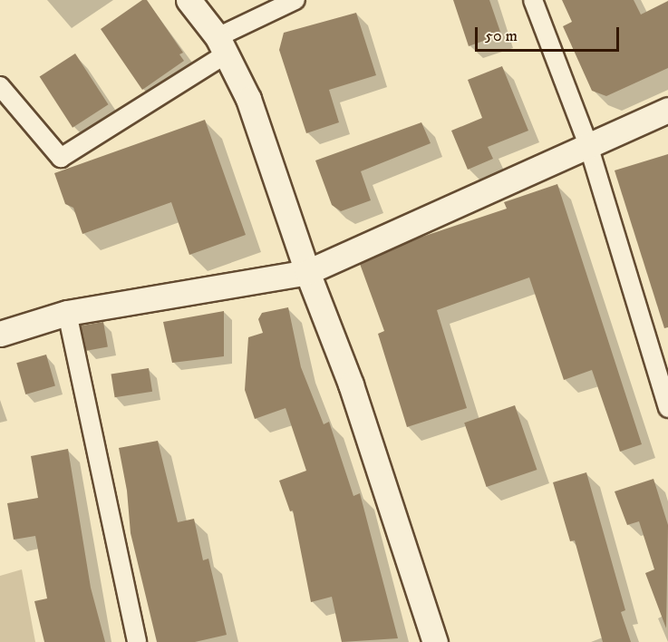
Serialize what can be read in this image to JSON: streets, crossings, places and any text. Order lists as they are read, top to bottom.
{
  "scale_bar": "50 m"
}
